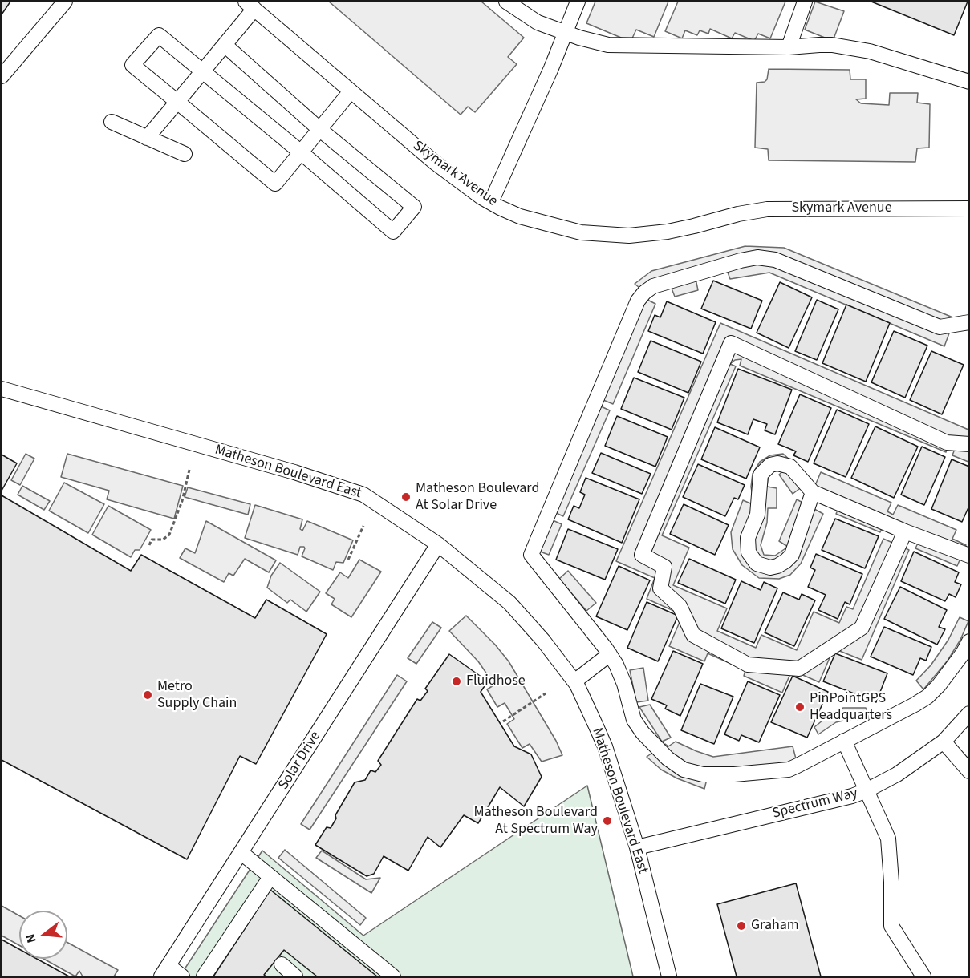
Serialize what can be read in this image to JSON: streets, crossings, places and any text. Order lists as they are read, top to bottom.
{
  "streets": {
    "street": [
      "Skymark Avenue",
      "Matheson Boulevard East",
      "Solar Drive",
      "Spectrum Way"
    ]
  },
  "crossings": [
    ["Matheson Boulevard East", "Solar Drive"],
    ["Matheson Boulevard East", "Spectrum Way"]
  ],
  "places": [
    "Matheson Boulevard At Solar Drive",
    "Fluidhose",
    "Metro Supply Chain",
    "PinPointGPS Headquarters",
    "Matheson Boulevard At Spectrum Way",
    "Graham"
  ],
  "north": "left"
}
